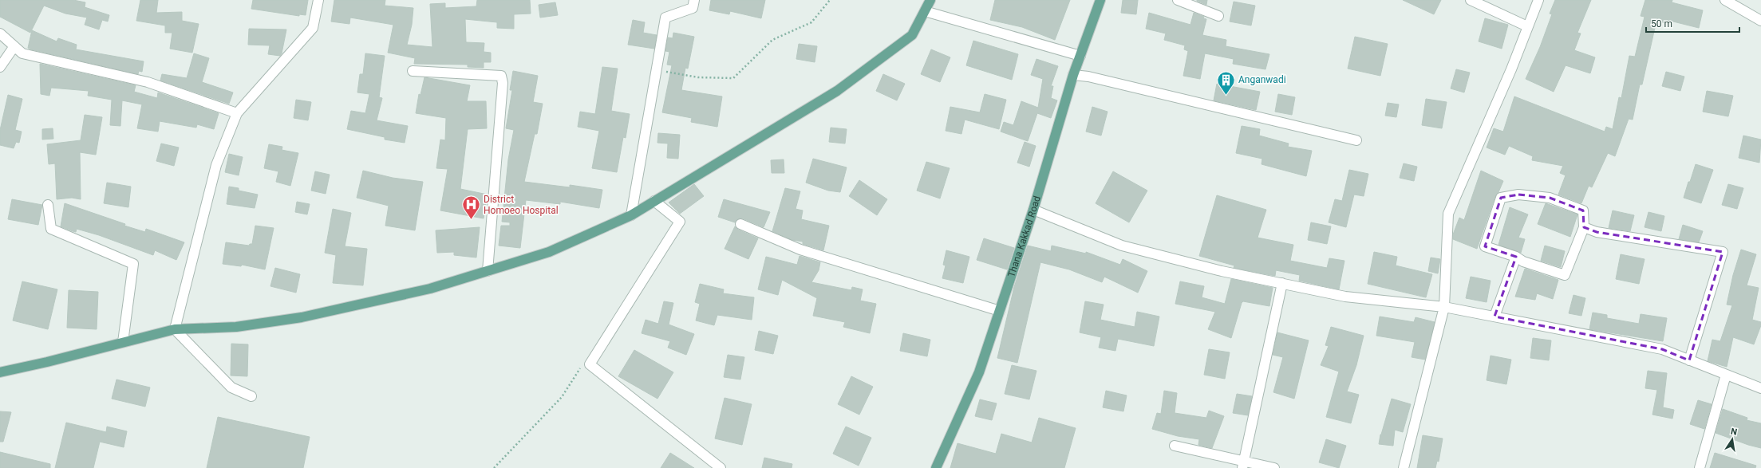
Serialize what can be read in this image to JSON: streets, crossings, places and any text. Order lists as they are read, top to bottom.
{
  "streets": {
    "main road": ["Thana Kakkad Road"]
  },
  "places": {
    "building": ["Anganwadi"],
    "hospital": ["District Homoeo Hospital"]
  },
  "scale_bar": "50 m",
  "north": "top"
}
